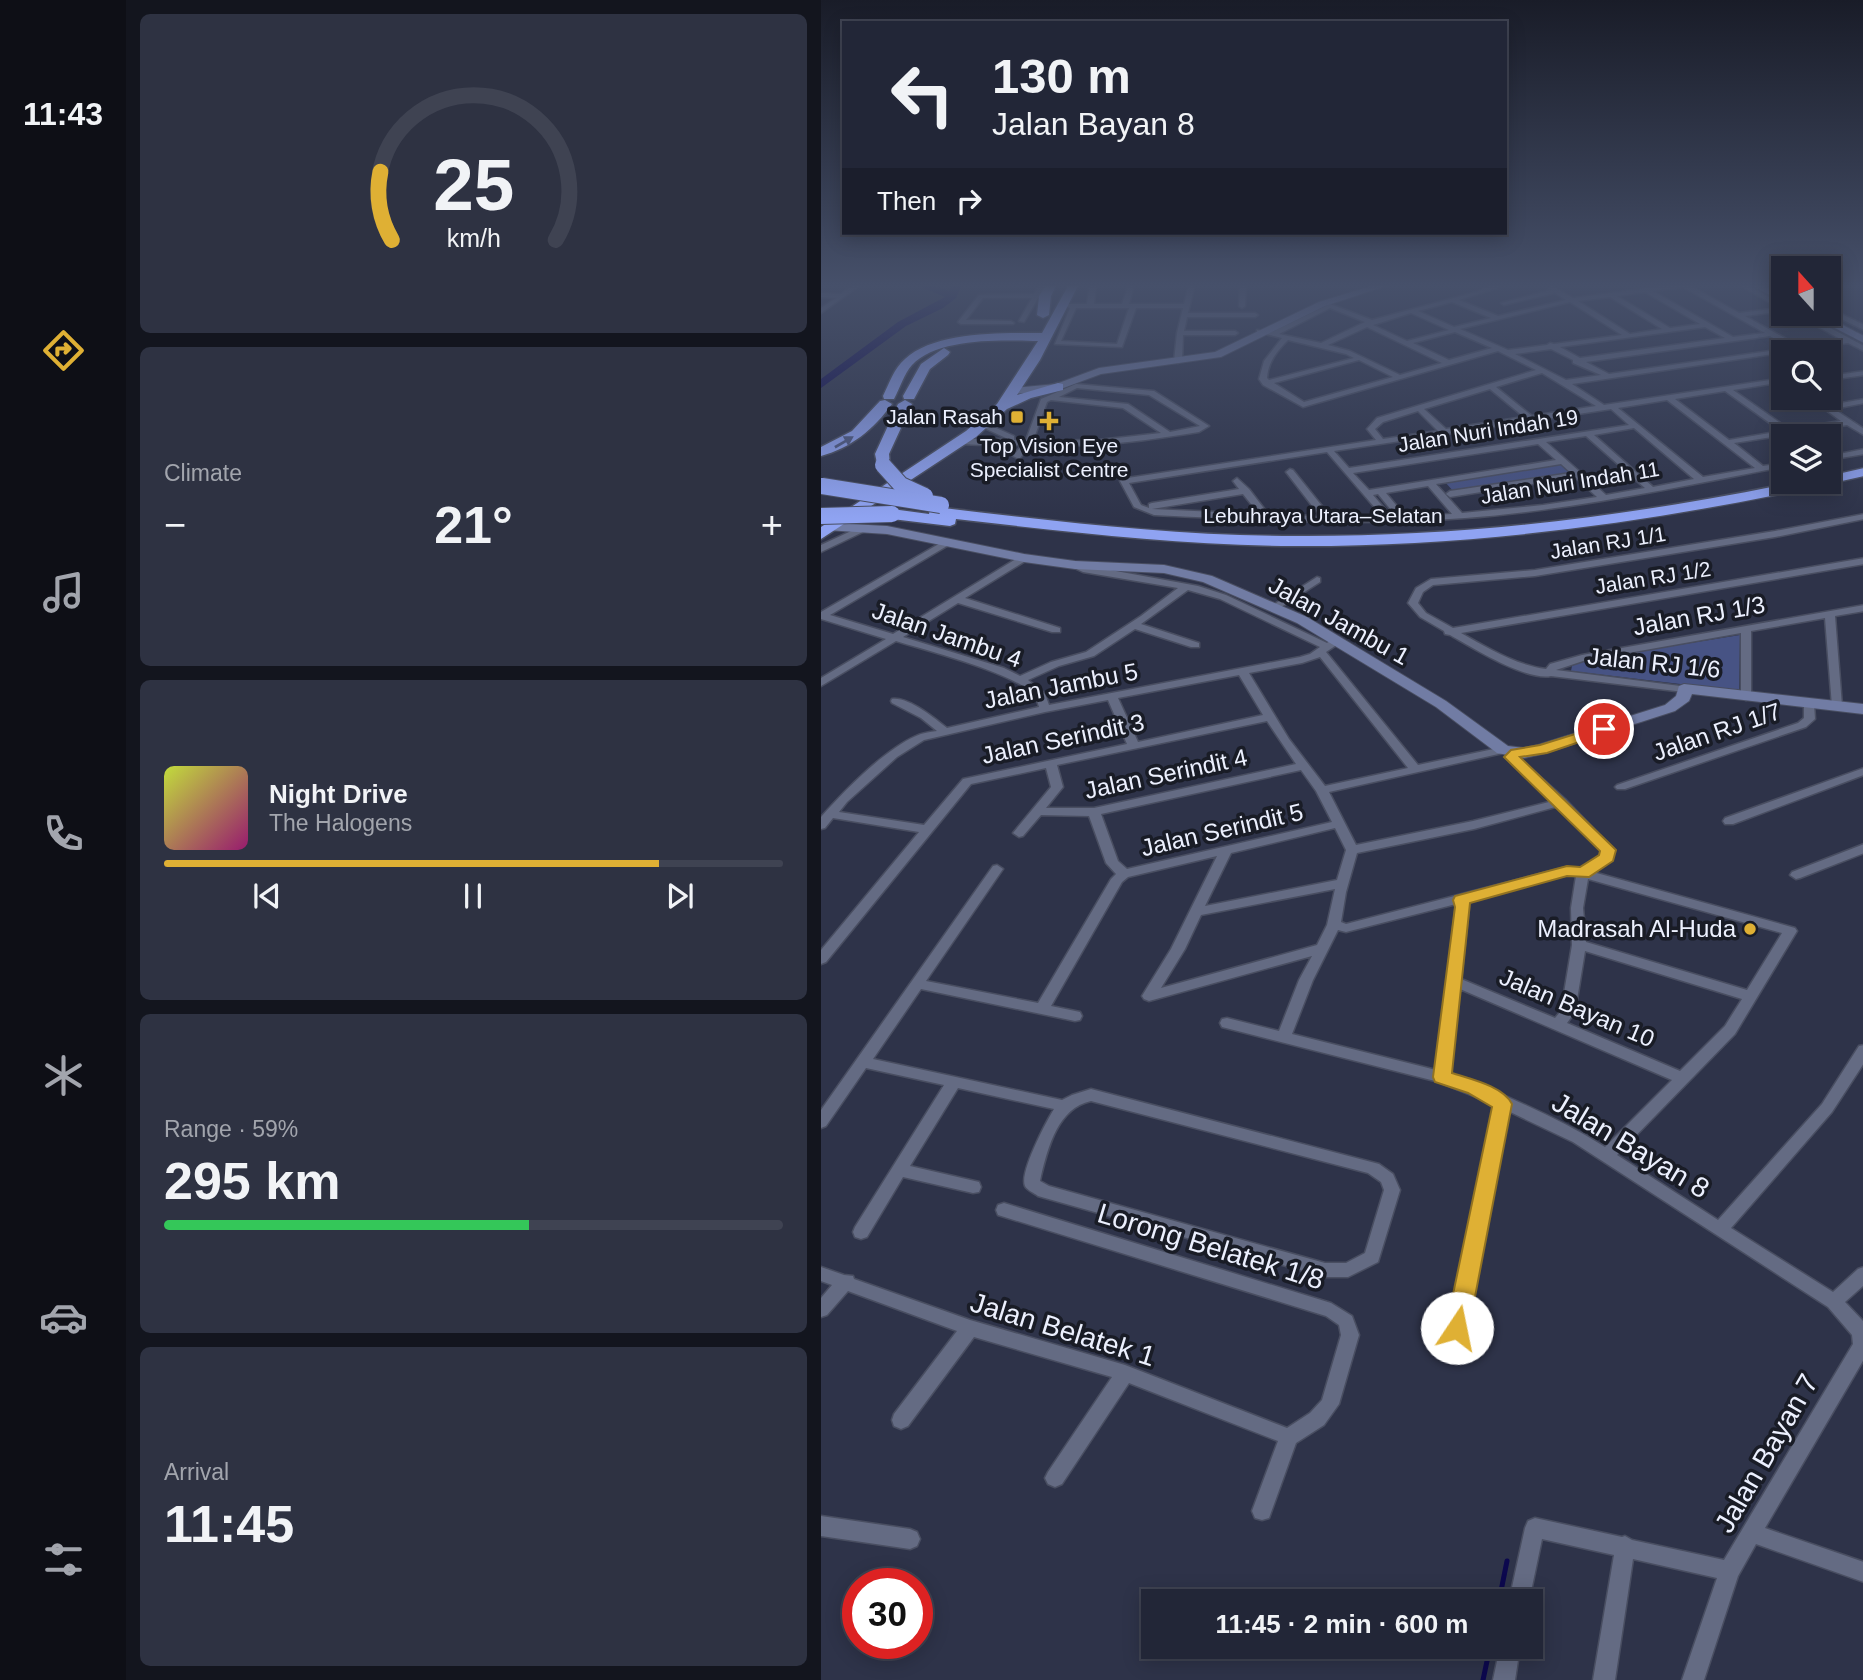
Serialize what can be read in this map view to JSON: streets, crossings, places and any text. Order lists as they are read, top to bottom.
{
  "streets": {
    "highway": ["Lebuhraya Utara–Selatan"],
    "main road": ["Jalan Jambu 1", "Jalan RJ 1/6"],
    "street": [
      "Jalan Nuri Indah 19",
      "Jalan Nuri Indah 11",
      "Jalan RJ 1/1",
      "Jalan RJ 1/2",
      "Jalan RJ 1/3",
      "Jalan Jambu 4",
      "Jalan Jambu 5",
      "Jalan RJ 1/7",
      "Jalan Serindit 3",
      "Jalan Serindit 4",
      "Jalan Serindit 5",
      "Jalan Bayan 10",
      "Jalan Bayan 8",
      "Lorong Belatek 1/8",
      "Jalan Belatek 1",
      "Jalan Bayan 7"
    ]
  },
  "crossings": [
    ["Jalan RJ 1/1", "Jalan RJ 1/2"],
    ["Jalan RJ 1/1", "Jalan RJ 1/6"],
    ["Jalan RJ 1/2", "Jalan RJ 1/6"],
    ["Jalan RJ 1/3", "Jalan RJ 1/6"],
    ["Jalan Jambu 1", "Jalan Jambu 5"],
    ["Jalan Jambu 4", "Jalan Jambu 5"],
    ["Jalan RJ 1/6", "Jalan RJ 1/7"],
    ["Jalan Bayan 8", "Jalan Bayan 7"],
    ["Lorong Belatek 1/8", "Jalan Belatek 1"]
  ],
  "places": {
    "transit": ["Jalan Rasah"],
    "health": ["Top Vision Eye Specialist Centre"],
    "other": ["Madrasah Al-Huda"]
  },
  "north": "top",
  "page": {
    "tabs": "11:43",
    "turn": ["130 m", "Jalan Bayan 8"],
    "then": "Then",
    "tile": [
      "Climate",
      ["Range · 59%", "295 km"],
      ["Arrival", "11:45"]
    ],
    "heat": ["−", "21°", "+"],
    "song": ["Night Drive", "The Halogens"],
    "limit": "30",
    "trip": "11:45 · 2 min · 600 m",
    "gauge": ["25", "km/h"]
  }
}
